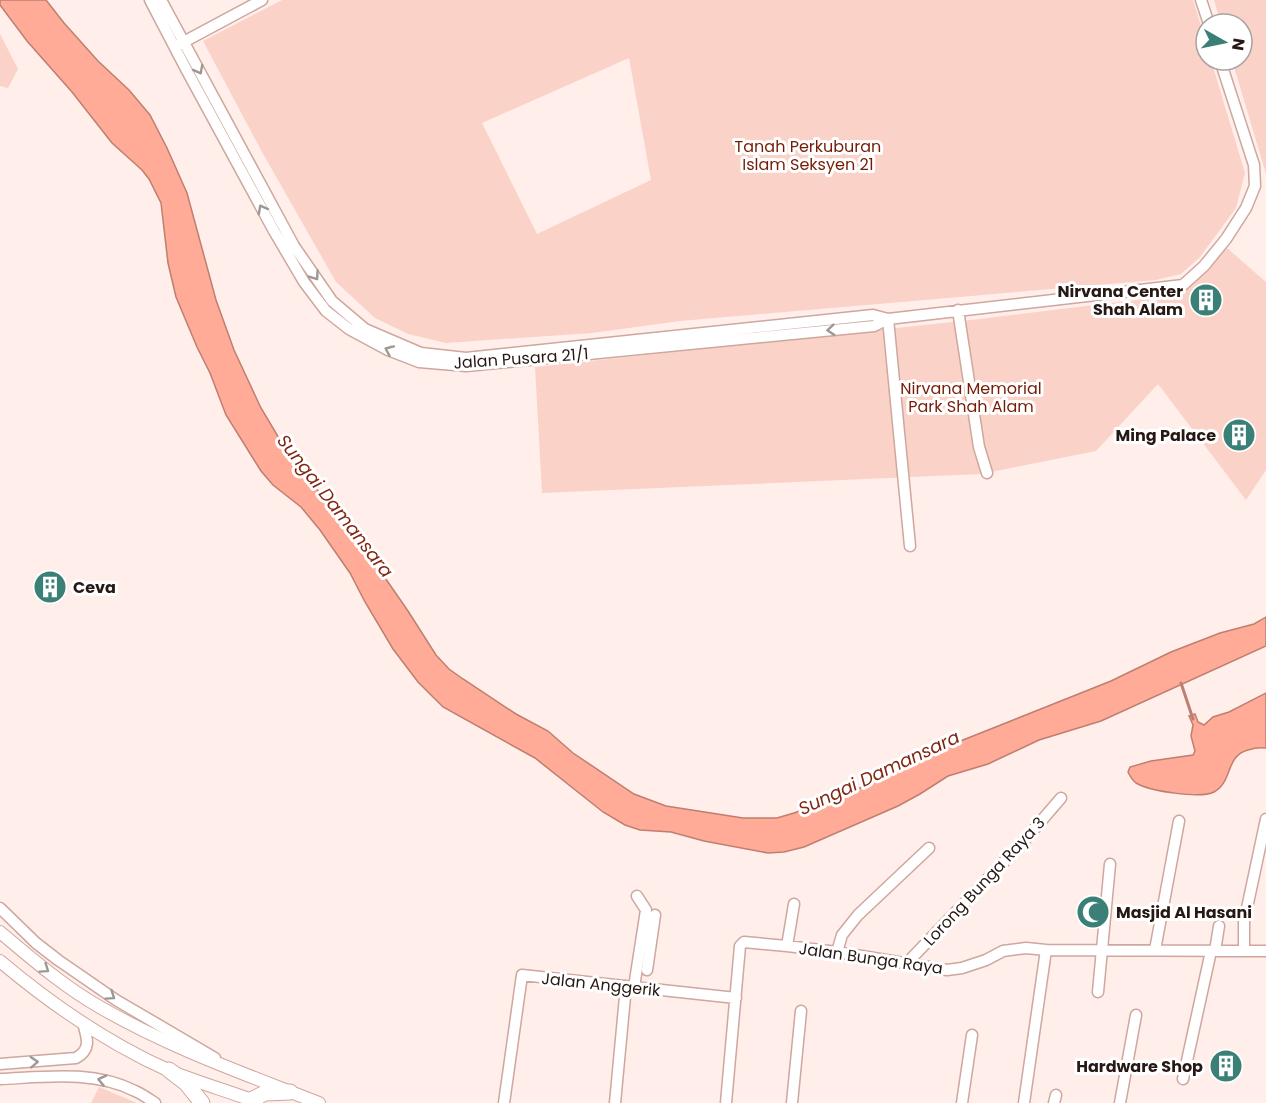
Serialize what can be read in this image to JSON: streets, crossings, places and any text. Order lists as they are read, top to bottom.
{
  "streets": {
    "street": [
      "Jalan Pusara 21/1",
      "Lorong Bunga Raya 3",
      "Jalan Bunga Raya",
      "Jalan Anggerik"
    ]
  },
  "crossings": [
    ["Lorong Bunga Raya 3", "Jalan Bunga Raya"],
    ["Jalan Bunga Raya", "Jalan Anggerik"]
  ],
  "water": ["Sungai Damansara"],
  "parks": ["Tanah Perkuburan Islam Seksyen 21", "Nirvana Memorial Park Shah Alam"],
  "places": {
    "building": [
      "Nirvana Center Shah Alam",
      "Ming Palace",
      "Ceva",
      "Hardware Shop"
    ],
    "mosque": ["Masjid Al Hasani"]
  },
  "north": "right"
}
